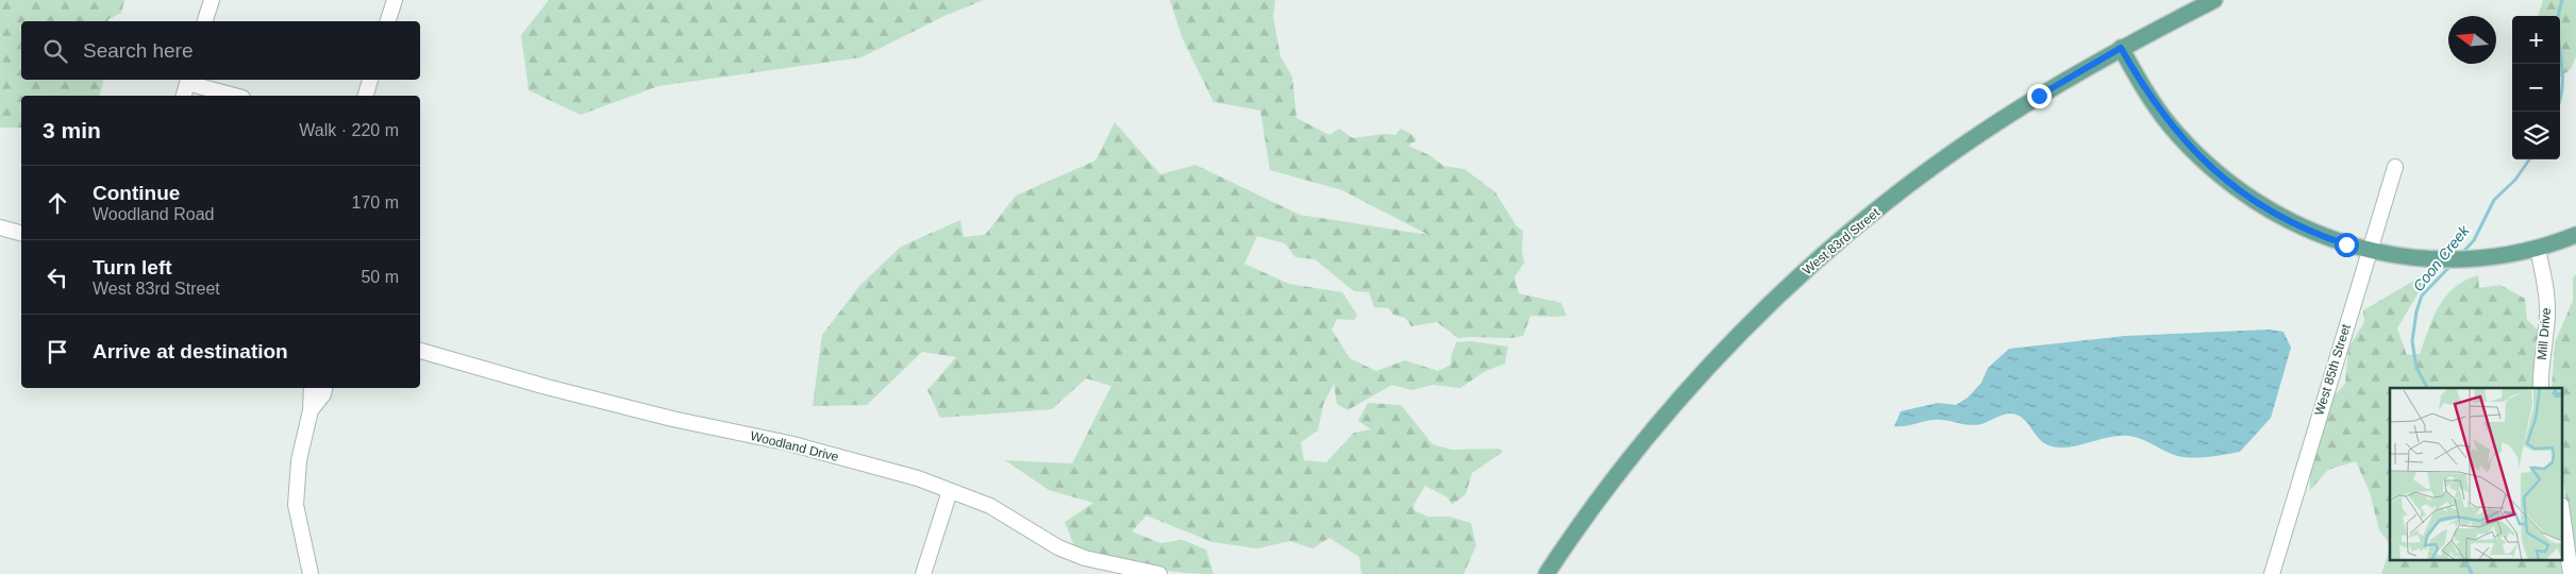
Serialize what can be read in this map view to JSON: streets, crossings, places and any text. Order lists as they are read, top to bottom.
{
  "streets": {
    "main road": ["West 83rd Street"],
    "street": ["Mill Drive", "West 85th Street", "Woodland Drive"]
  },
  "water": ["Coon Creek"],
  "north": "left",
  "page": {
    "map_buttons": ["+", "−"],
    "search": "Search here",
    "heading": ["3 min", "Walk · 220 m"],
    "list": [
      ["Continue", "Woodland Road", "170 m"],
      ["Turn left", "West 83rd Street", "50 m"],
      "Arrive at destination"
    ]
  }
}
